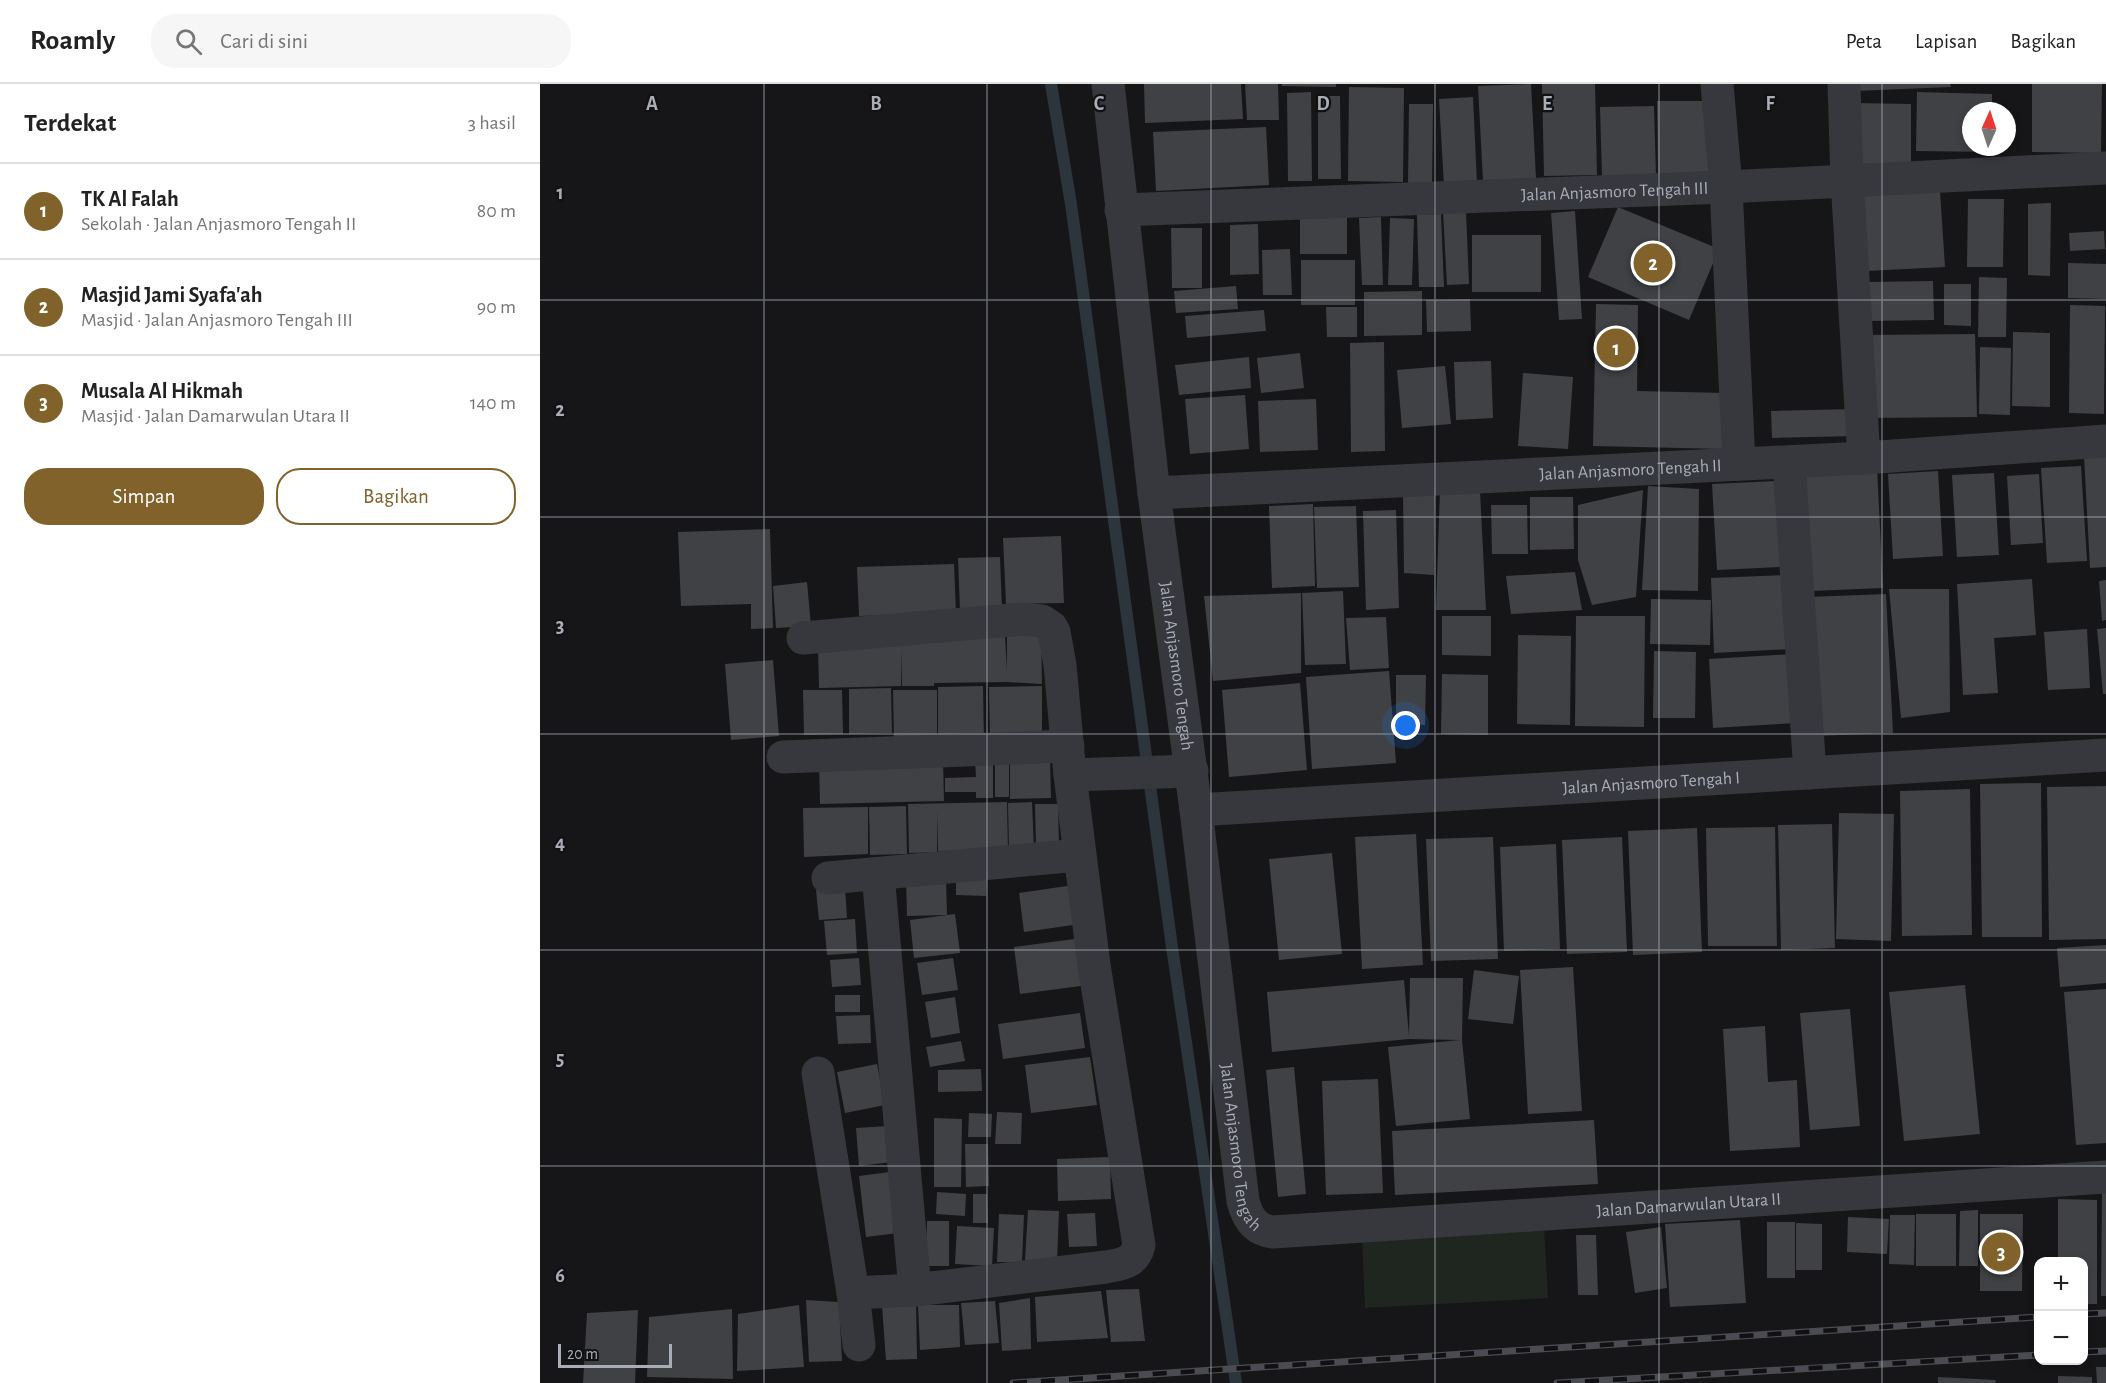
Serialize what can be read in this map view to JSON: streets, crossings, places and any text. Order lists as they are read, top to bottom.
{
  "streets": {
    "street": [
      "Jalan Anjasmoro Tengah III",
      "Jalan Anjasmoro Tengah II",
      "Jalan Anjasmoro Tengah",
      "Jalan Anjasmoro Tengah I",
      "Jalan Damarwulan Utara II"
    ]
  },
  "crossings": [
    ["Jalan Anjasmoro Tengah III", "Jalan Anjasmoro Tengah"],
    ["Jalan Anjasmoro Tengah II", "Jalan Anjasmoro Tengah"],
    ["Jalan Anjasmoro Tengah", "Jalan Anjasmoro Tengah I"],
    ["Jalan Anjasmoro Tengah", "Jalan Damarwulan Utara II"]
  ],
  "scale_bar": "20 m",
  "north": "top",
  "page": {
    "header": "Roamly",
    "search": "Cari di sini",
    "nav": ["Peta", "Lapisan", "Bagikan"],
    "heading": ["Terdekat", "3 hasil"],
    "list": [
      {
        "mark": "1",
        "name": "TK Al Falah",
        "note": "Sekolah · Jalan Anjasmoro Tengah II",
        "value": "80 m"
      },
      {
        "mark": "2",
        "name": "Masjid Jami Syafa'ah",
        "note": "Masjid · Jalan Anjasmoro Tengah III",
        "value": "90 m"
      },
      {
        "mark": "3",
        "name": "Musala Al Hikmah",
        "note": "Masjid · Jalan Damarwulan Utara II",
        "value": "140 m"
      }
    ],
    "pins": ["2", "1", "3"],
    "buttons": ["Simpan", "Bagikan"],
    "map_buttons": ["+", "−"],
    "scale": "20 m"
  },
  "grid": {
    "columns": [
      "A",
      "B",
      "C",
      "D",
      "E",
      "F"
    ],
    "rows": [
      "1",
      "2",
      "3",
      "4",
      "5",
      "6"
    ]
  }
}
